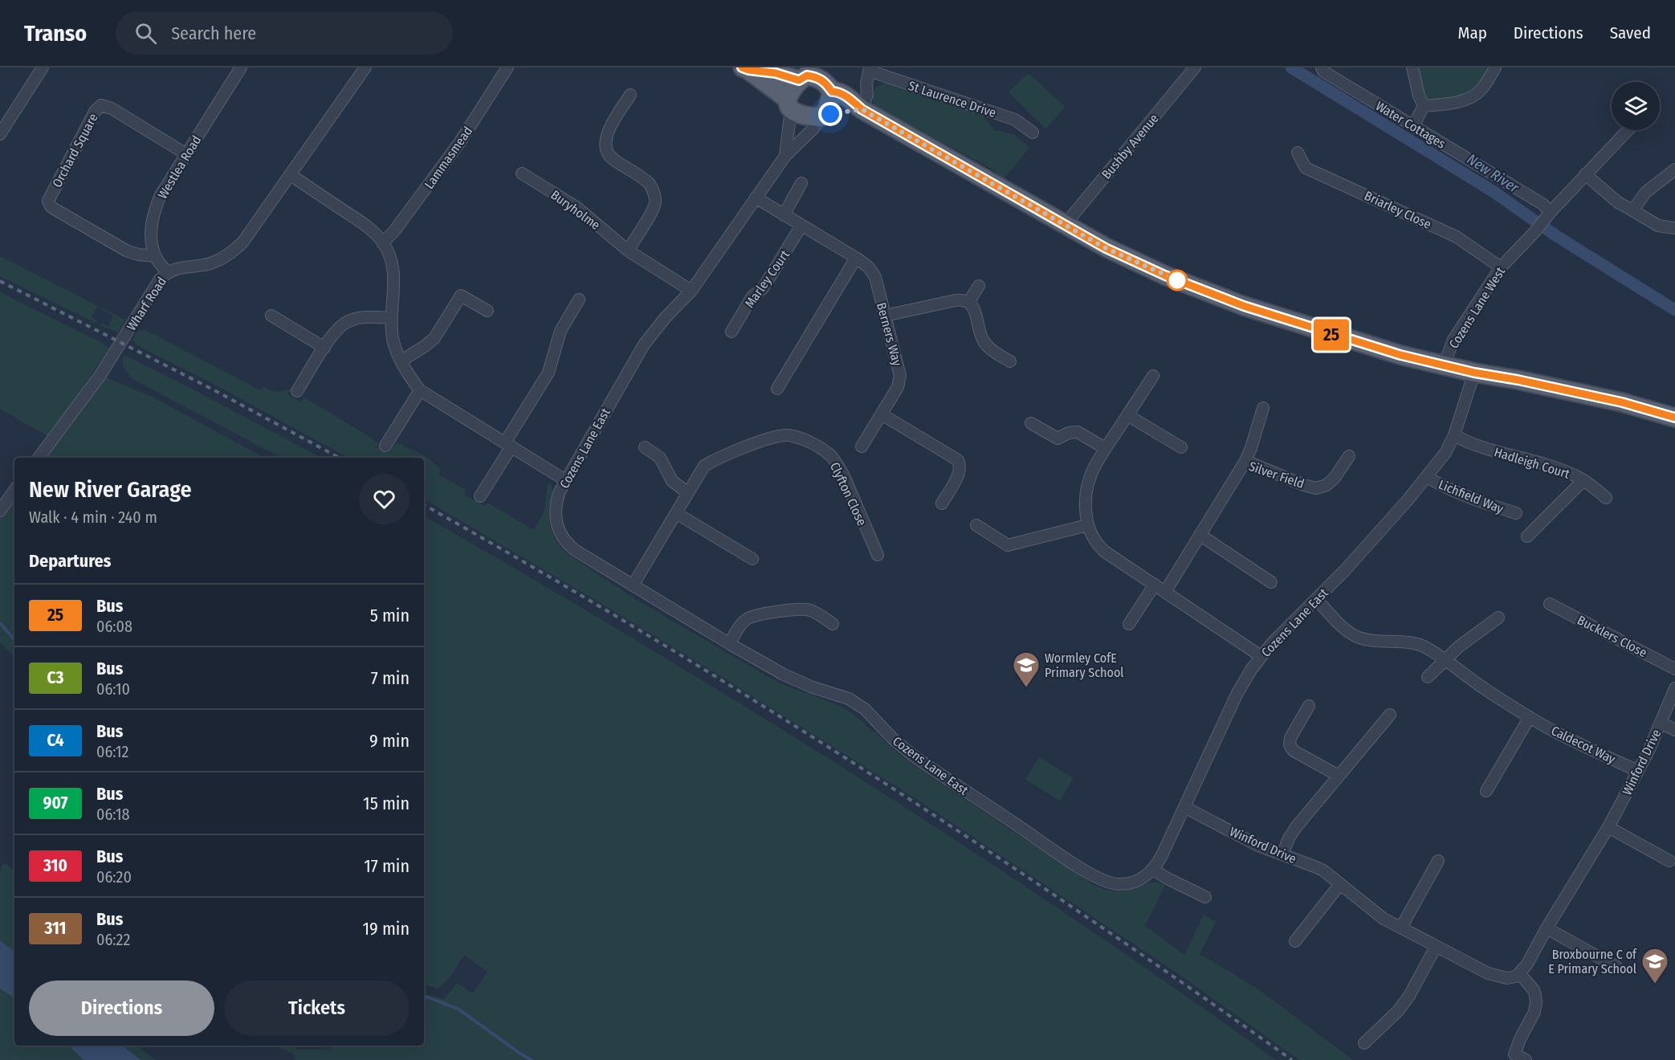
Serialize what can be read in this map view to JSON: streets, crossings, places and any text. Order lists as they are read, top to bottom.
{
  "streets": {
    "street": [
      "St Laurence Drive",
      "Water Cottages",
      "Bushby Avenue",
      "Orchard Square",
      "Lammasmead",
      "Westlea Road",
      "Buryholme",
      "Briarley Close",
      "Marley Court",
      "Wharf Road",
      "Cozens Lane West",
      "Berners Way",
      "Cozens Lane East",
      "Hadleigh Court",
      "Silver Field",
      "Clyfton Close",
      "Lichfield Way",
      "Bucklers Close",
      "Caldecot Way",
      "Winford Drive"
    ]
  },
  "crossings": [
    ["Water Cottages", "Cozens Lane West"],
    ["Orchard Square", "Westlea Road"],
    ["Buryholme", "Cozens Lane East"],
    ["Briarley Close", "Cozens Lane West"],
    ["Marley Court", "Berners Way"],
    ["Berners Way", "Cozens Lane East"],
    ["Cozens Lane East", "Hadleigh Court"],
    ["Cozens Lane East", "Clyfton Close"],
    ["Cozens Lane East", "Lichfield Way"],
    ["Cozens Lane East", "Caldecot Way"],
    ["Cozens Lane East", "Winford Drive"],
    ["Caldecot Way", "Winford Drive"]
  ],
  "water": ["New River"],
  "places": {
    "school or university": ["Wormley CofE Primary School", "Broxbourne C of E Primary School"]
  },
  "lines": ["bus line 25"],
  "page": {
    "header": "Transo",
    "search": "Search here",
    "nav": ["Map", "Directions", "Saved"],
    "on_map": "25",
    "heading": [
      ["New River Garage", "Walk · 4 min · 240 m"],
      "Departures"
    ],
    "list": [
      {
        "mark": "25",
        "name": "Bus",
        "note": "06:08",
        "value": "5 min"
      },
      {
        "mark": "C3",
        "name": "Bus",
        "note": "06:10",
        "value": "7 min"
      },
      {
        "mark": "C4",
        "name": "Bus",
        "note": "06:12",
        "value": "9 min"
      },
      {
        "mark": "907",
        "name": "Bus",
        "note": "06:18",
        "value": "15 min"
      },
      {
        "mark": "310",
        "name": "Bus",
        "note": "06:20",
        "value": "17 min"
      },
      {
        "mark": "311",
        "name": "Bus",
        "note": "06:22",
        "value": "19 min"
      }
    ],
    "buttons": ["Directions", "Tickets"]
  }
}
